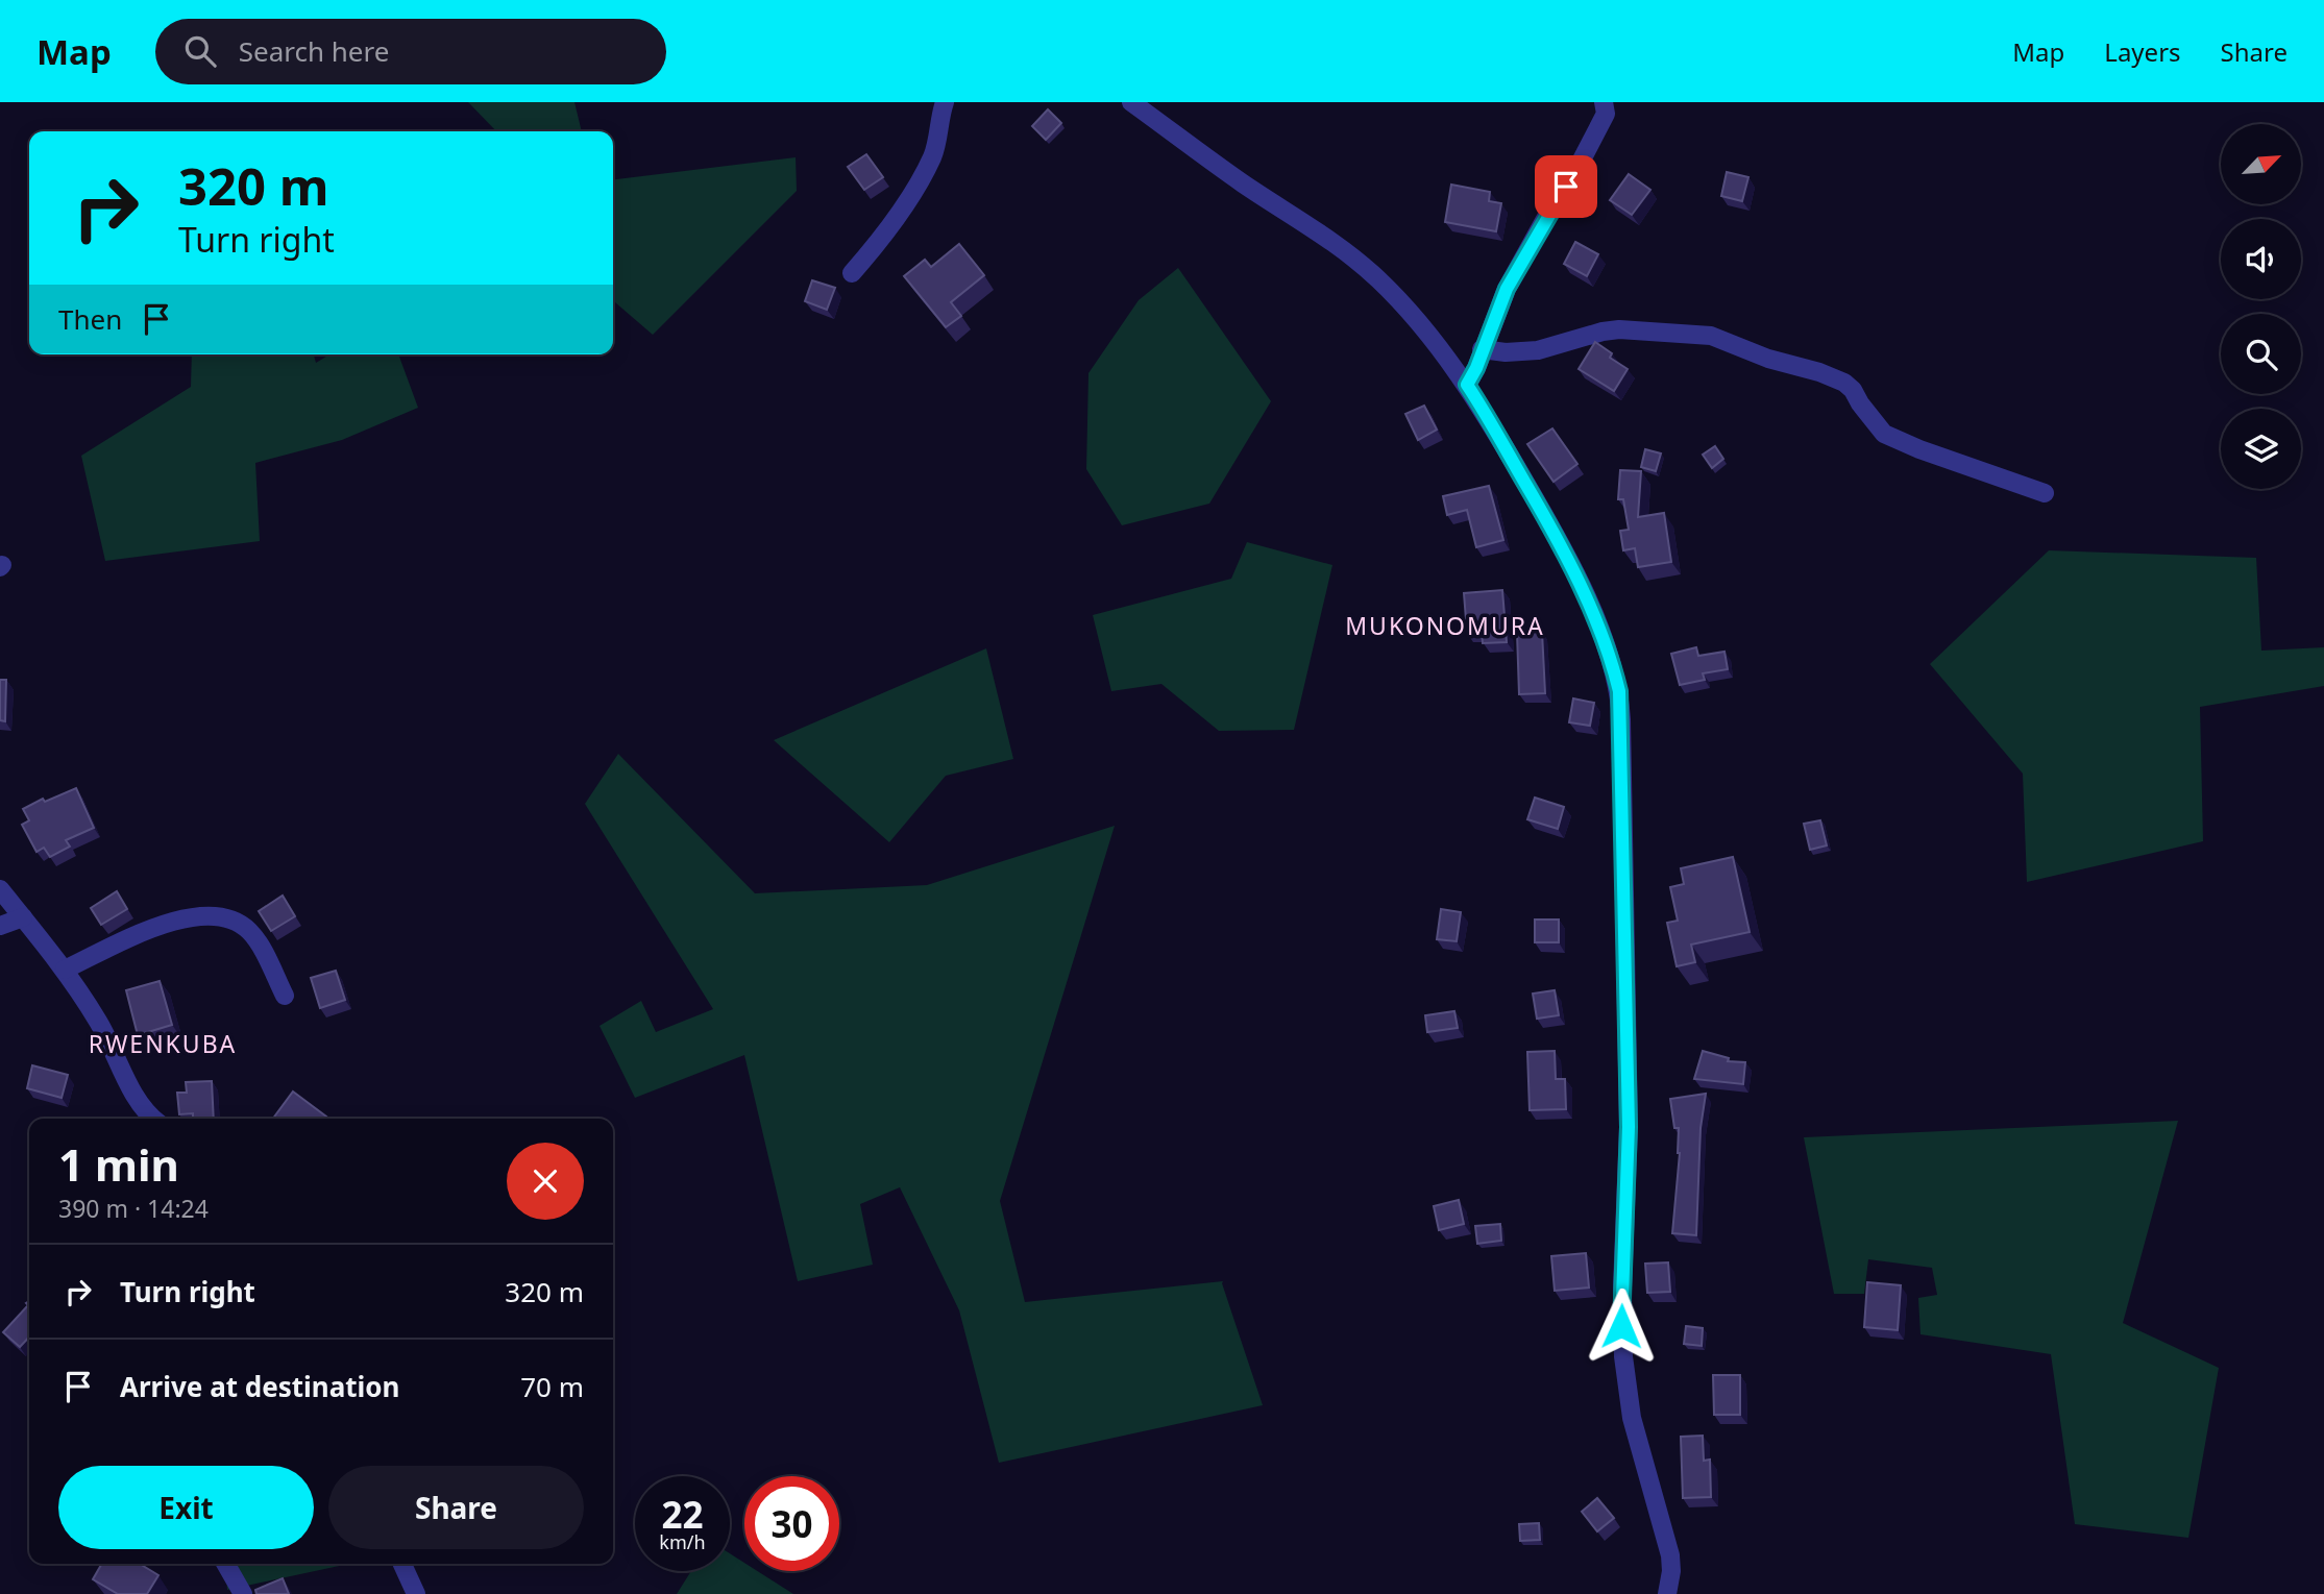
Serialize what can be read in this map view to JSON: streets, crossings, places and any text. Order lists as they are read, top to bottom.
{
  "districts": ["MUKONOMURA", "RWENKUBA"],
  "north": "top right",
  "page": {
    "header": "Map",
    "search": "Search here",
    "nav": ["Map", "Layers", "Share"],
    "turn": ["320 m", "Turn right"],
    "then": "Then",
    "heading": ["1 min", "390 m · 14:24"],
    "list": [
      {
        "name": "Turn right",
        "value": "320 m"
      },
      {
        "name": "Arrive at destination",
        "value": "70 m"
      }
    ],
    "buttons": ["Exit", "Share"],
    "speed": "22 km/h",
    "limit": "30"
  }
}
